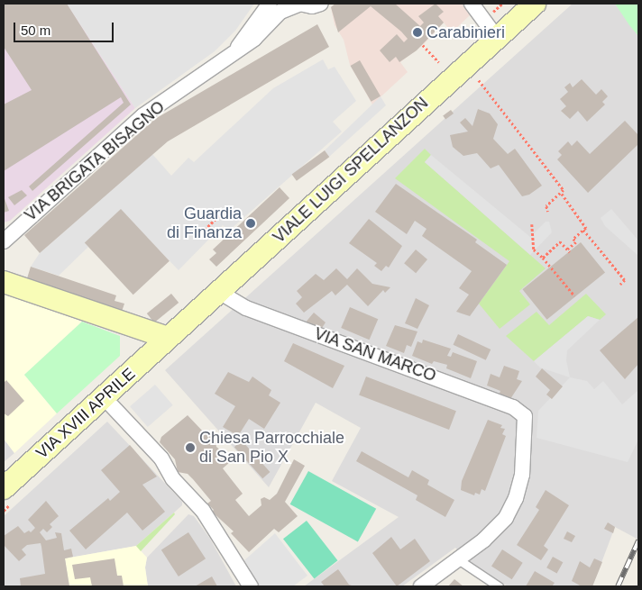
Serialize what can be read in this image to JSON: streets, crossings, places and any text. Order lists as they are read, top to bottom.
{
  "streets": {
    "street": [
      "VIA BRIGATA BISAGNO",
      "VIALE LUIGI SPELLANZON",
      "VIA SAN MARCO",
      "VIA XVIII APRILE"
    ]
  },
  "crossings": [
    ["VIALE LUIGI SPELLANZON", "VIA SAN MARCO"],
    ["VIALE LUIGI SPELLANZON", "VIA XVIII APRILE"]
  ],
  "places": ["Carabinieri", "Guardia di Finanza", "Chiesa Parrocchiale di San Pio X"],
  "scale_bar": "50 m"
}
